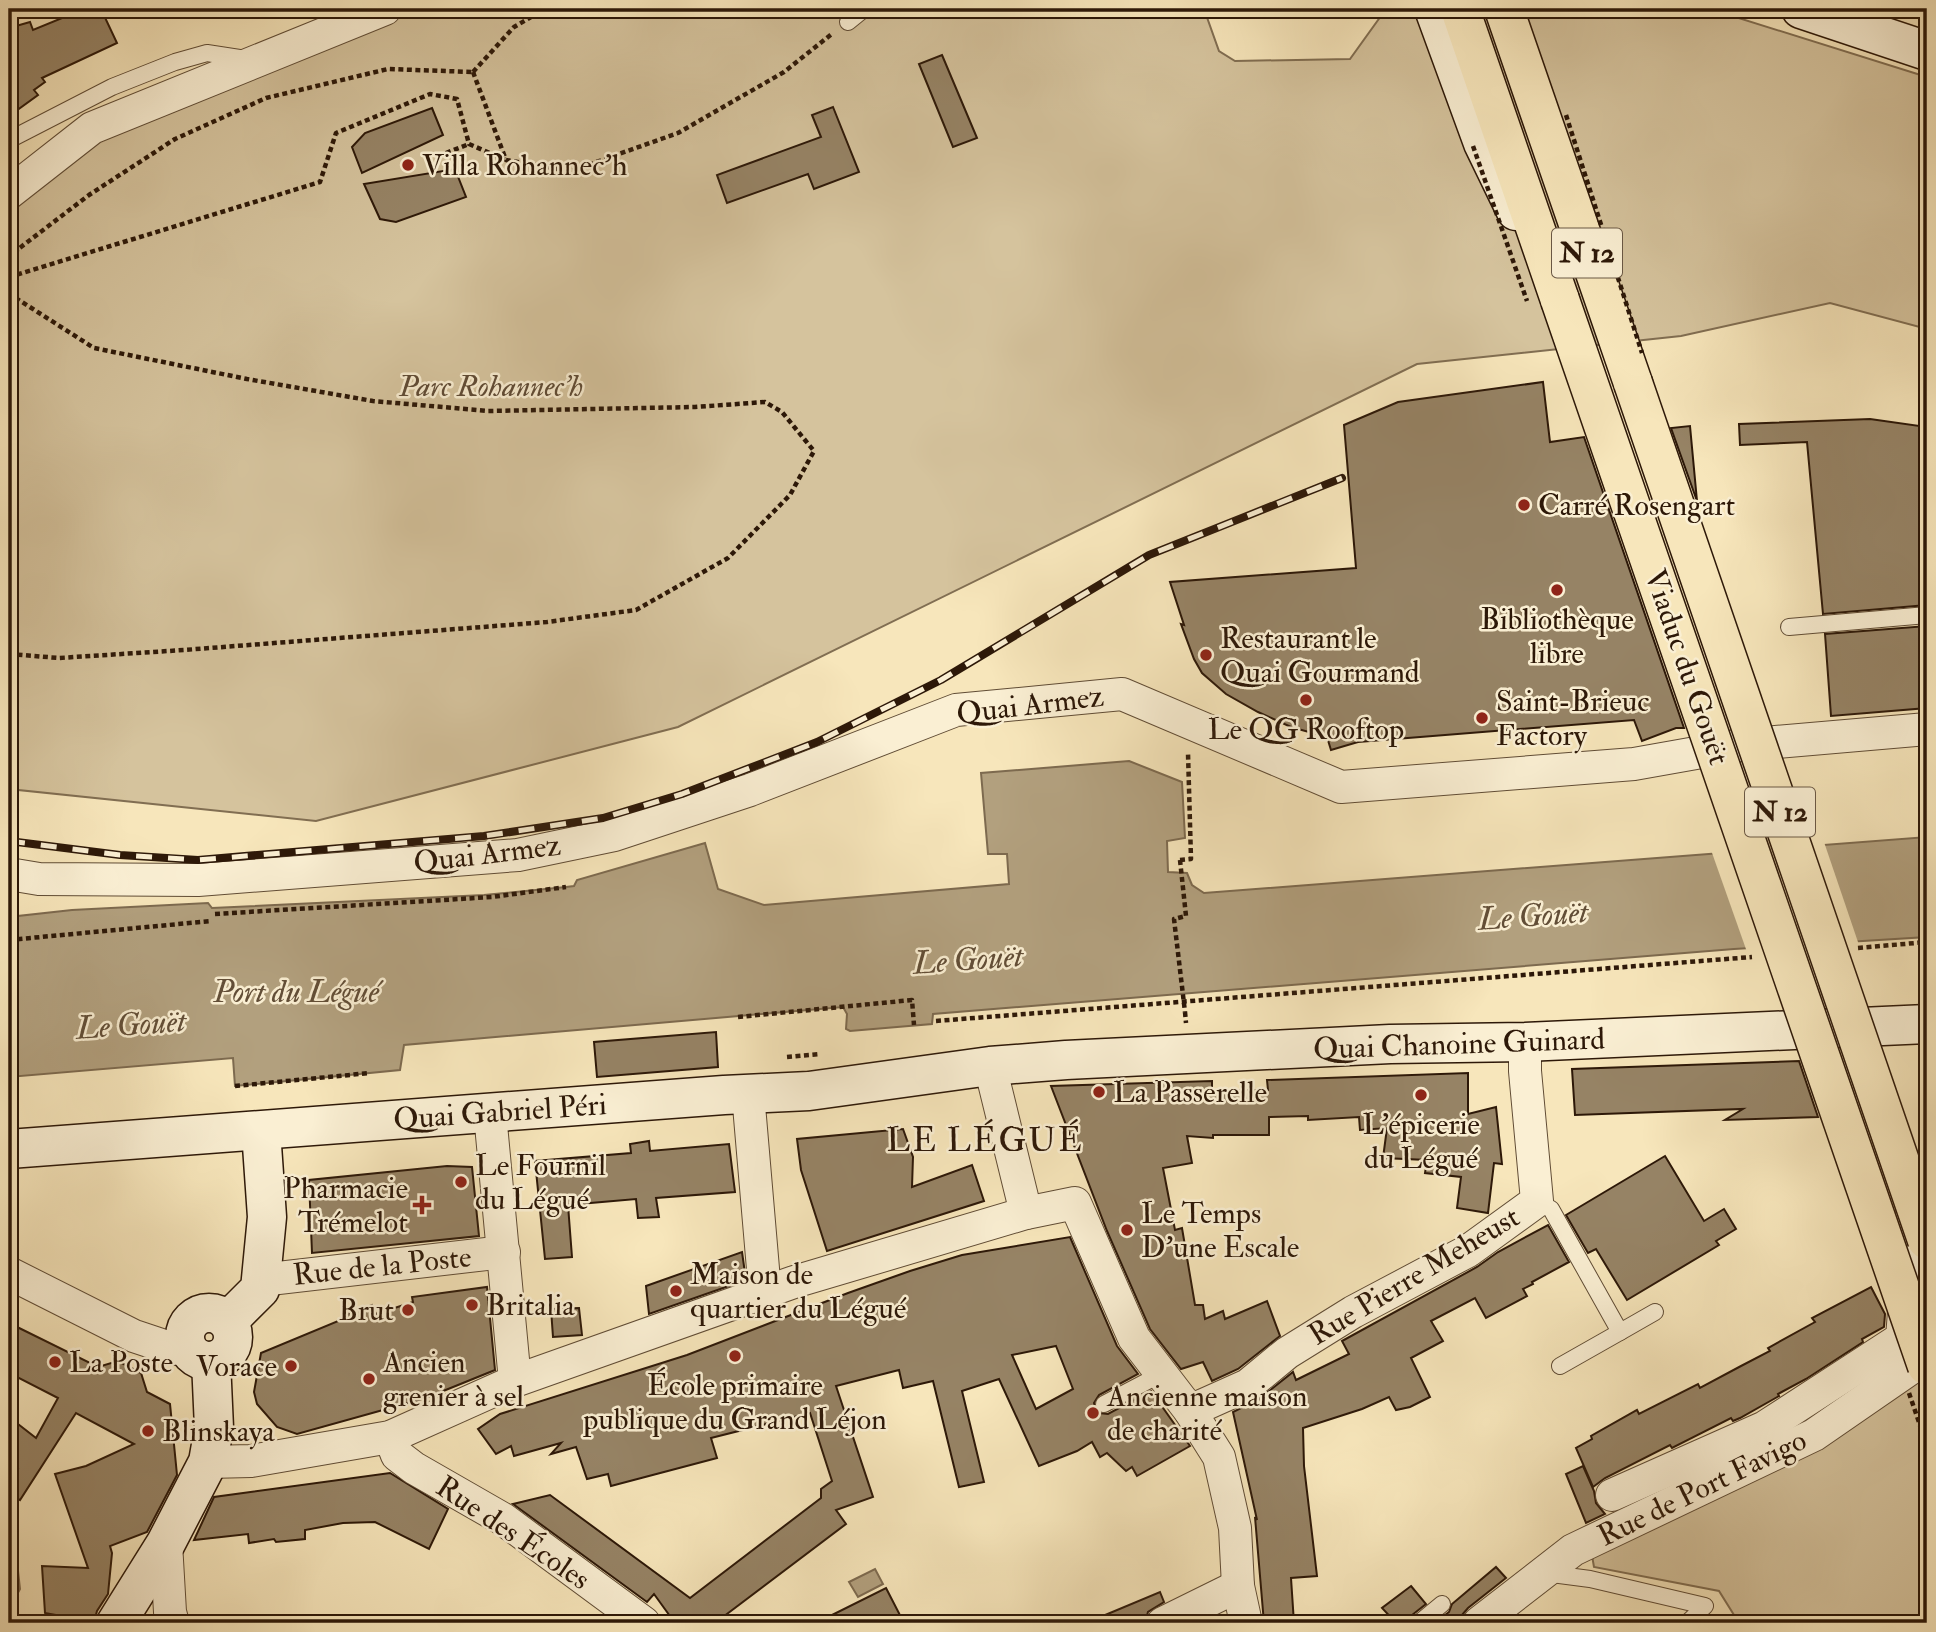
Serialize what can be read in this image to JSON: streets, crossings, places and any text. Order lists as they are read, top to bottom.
{
  "streets": {
    "highway": ["N 12", "Viaduc du Gouët"],
    "street": [
      "Quai Armez",
      "Quai Chanoine Guinard",
      "Quai Gabriel Péri",
      "Rue de la Poste",
      "Rue Pierre Meheust",
      "Rue de Port Favigo",
      "Rue des Écoles"
    ]
  },
  "crossings": [
    ["Quai Chanoine Guinard", "Quai Gabriel Péri"],
    ["Quai Chanoine Guinard", "Rue Pierre Meheust"]
  ],
  "districts": ["LE LÉGUÉ"],
  "water": ["Le Gouët", "Port du Légué"],
  "parks": ["Parc Rohannec'h"],
  "places": {
    "other": [
      "Villa Rohannec'h",
      "Carré Rosengart",
      "Bibliothèque libre",
      "Restaurant le Quai Gourmand",
      "Le QG Rooftop",
      "Saint-Brieuc Factory",
      "La Passerelle",
      "L'épicerie du Légué",
      "Le Fournil du Légué",
      "Le Temps D'une Escale",
      "Maison de quartier du Légué",
      "Britalia",
      "Brut",
      "École primaire publique du Grand Léjon",
      "La Poste",
      "Vorace",
      "Ancien grenier à sel",
      "Ancienne maison de charité",
      "Blinskaya"
    ],
    "health": ["Pharmacie Trémelot"]
  }
}
